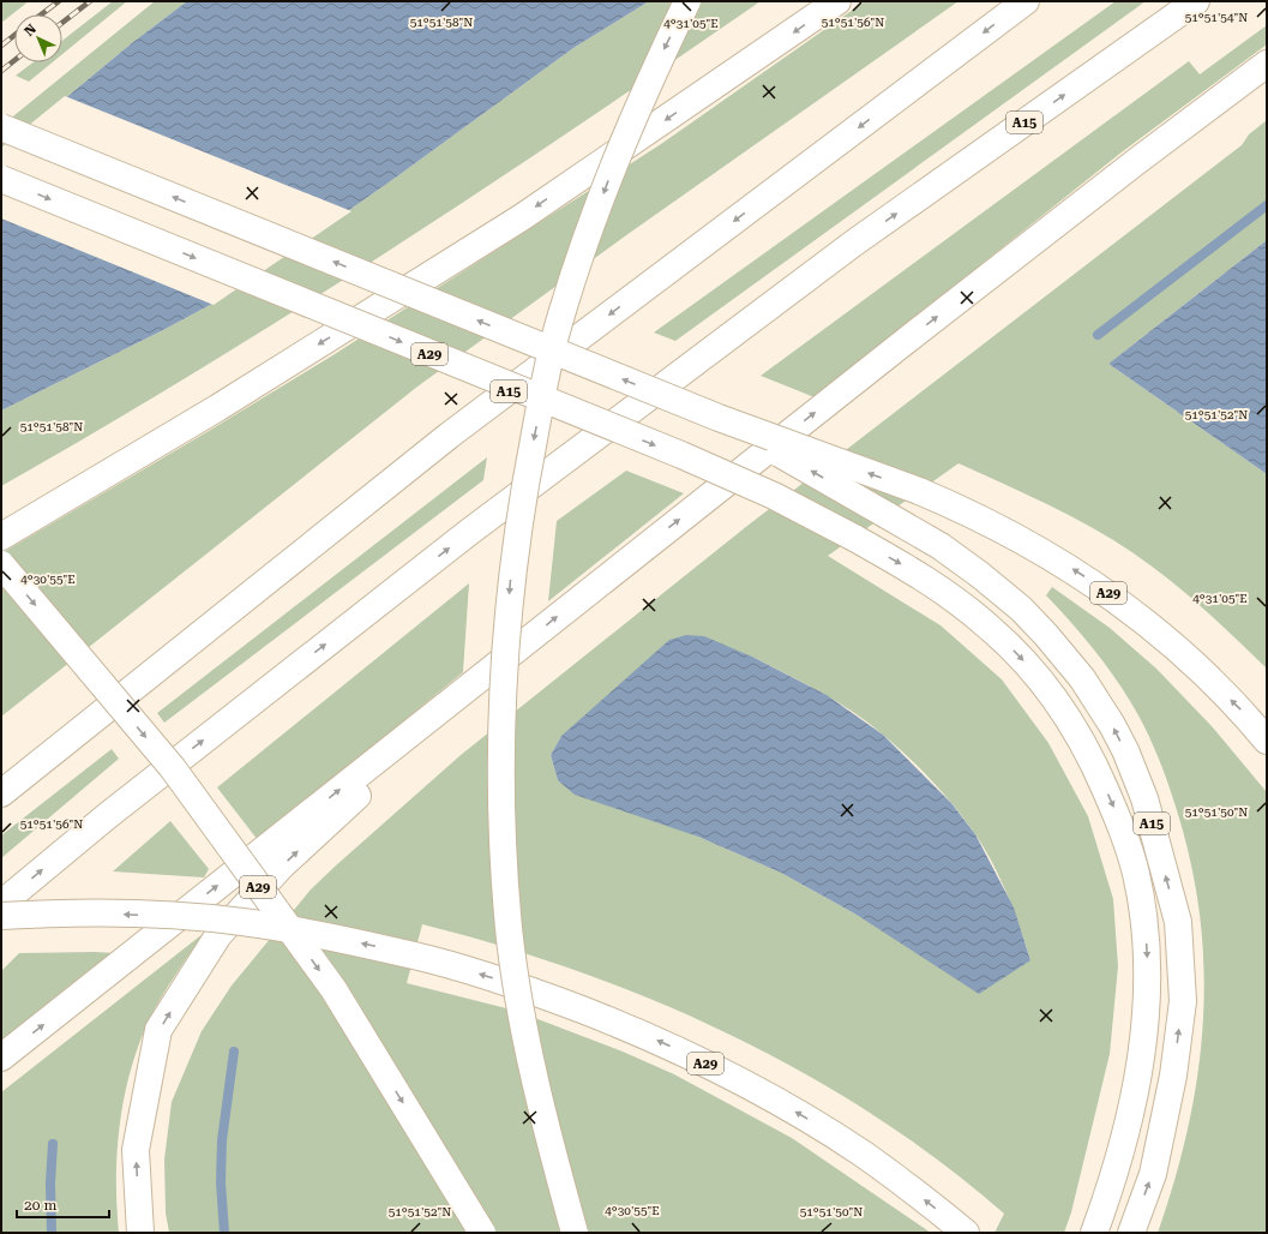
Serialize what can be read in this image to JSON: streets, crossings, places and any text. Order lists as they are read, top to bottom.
{
  "streets": {
    "highway": ["A15", "A29"]
  },
  "crossings": [
    ["A15", "A29"]
  ],
  "scale_bar": "20 m",
  "north": "top left",
  "coordinates": [
    "51°51'54\"N",
    "51°51'58\"N",
    "51°51'56\"N",
    "4°31'05\"E",
    "51°51'52\"N",
    "4°30'55\"E",
    "51°51'50\"N"
  ]
}
